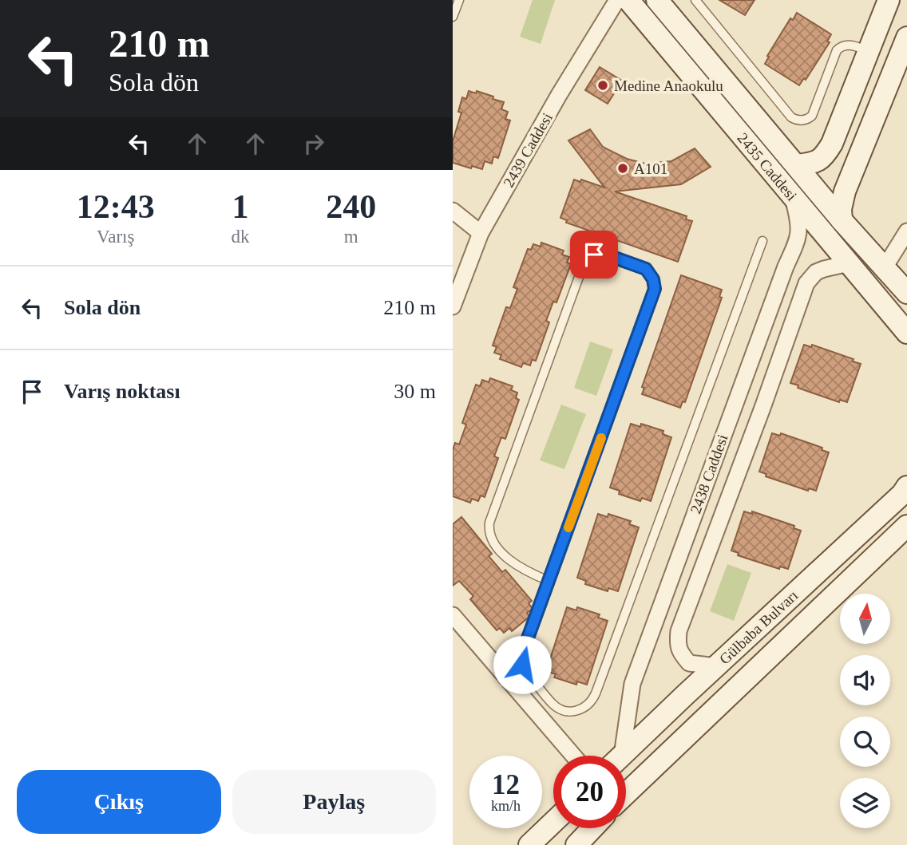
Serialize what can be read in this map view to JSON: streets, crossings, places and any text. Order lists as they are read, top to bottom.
{
  "streets": {
    "street": [
      "2439 Caddesi",
      "2435 Caddesi",
      "2438 Caddesi",
      "Gülbaba Bulvarı"
    ]
  },
  "crossings": [
    ["2435 Caddesi", "2438 Caddesi"],
    ["2438 Caddesi", "Gülbaba Bulvarı"]
  ],
  "places": ["Medine Anaokulu", "A101"],
  "north": "top",
  "page": {
    "turn": ["210 m", "Sola dön"],
    "eta": [
      "12:43",
      "Varış",
      "1",
      "dk",
      "240",
      "m"
    ],
    "list": [
      {
        "name": "Sola dön",
        "value": "210 m"
      },
      {
        "name": "Varış noktası",
        "value": "30 m"
      }
    ],
    "speed": "12 km/h",
    "limit": "20",
    "buttons": ["Çıkış", "Paylaş"]
  }
}
